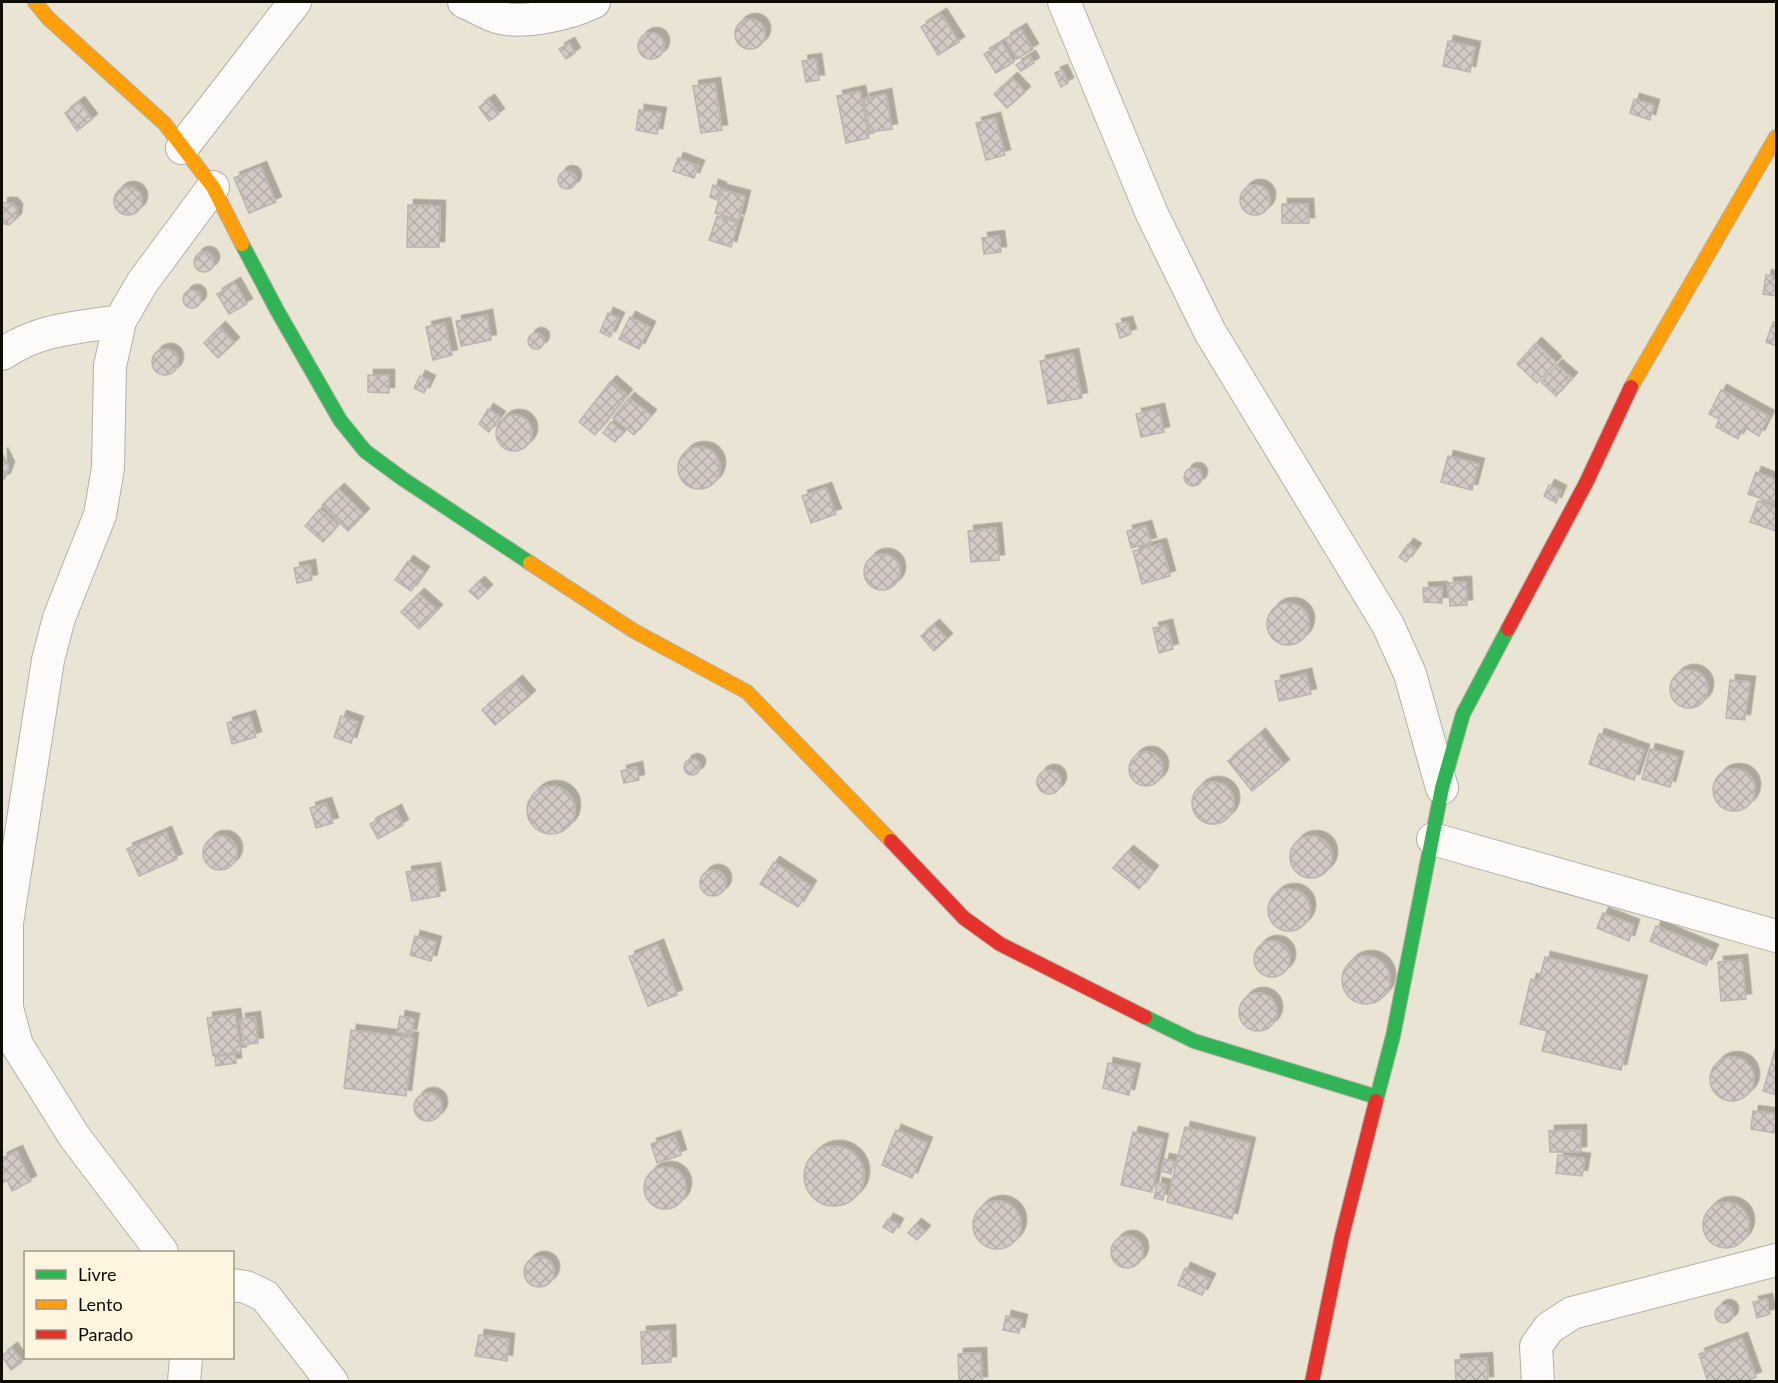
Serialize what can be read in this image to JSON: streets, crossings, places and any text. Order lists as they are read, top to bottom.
{
  "legend": ["Livre", "Lento", "Parado"]
}
